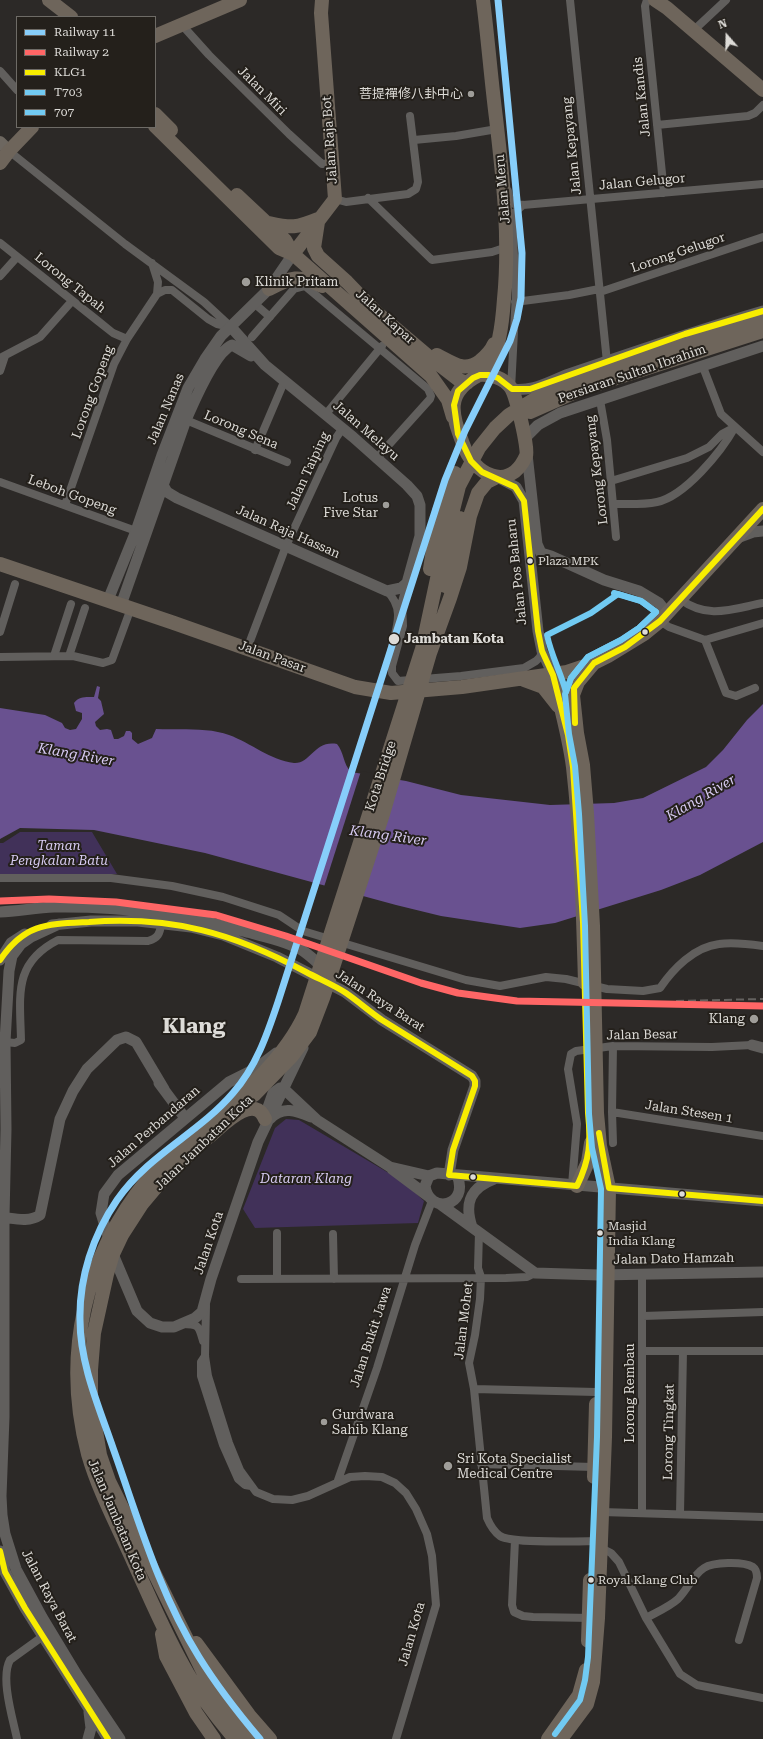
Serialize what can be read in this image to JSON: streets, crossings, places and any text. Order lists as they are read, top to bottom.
{
  "streets": {
    "highway": [
      "Jalan Raja Bot",
      "Jalan Meru",
      "Jalan Kapar",
      "Persiaran Sultan Ibrahim",
      "Jalan Pasar",
      "Kota Bridge",
      "Jalan Jambatan Kota"
    ],
    "main road": [
      "Jalan Nanas",
      "Jalan Melayu",
      "Jalan Raja Hassan",
      "Jalan Pos Baharu",
      "Jalan Raya Barat",
      "Jalan Perbandaran",
      "Jalan Kota",
      "Jalan Dato Hamzah",
      "Jalan Bukit Jawa"
    ],
    "street": [
      "Jalan Miri",
      "Jalan Kandis",
      "Jalan Kepayang",
      "Jalan Gelugor",
      "Lorong Gelugor",
      "Lorong Tapah",
      "Lorong Gopeng",
      "Lorong Sena",
      "Lorong Kepayang",
      "Jalan Taiping",
      "Leboh Gopeng",
      "Jalan Besar",
      "Jalan Stesen 1",
      "Jalan Mohet",
      "Lorong Rembau",
      "Lorong Tingkat"
    ]
  },
  "crossings": [
    ["Jalan Miri", "Jalan Raja Bot"],
    ["Jalan Kandis", "Jalan Gelugor"],
    ["Jalan Raja Bot", "Jalan Kapar"],
    ["Jalan Raja Bot", "Jalan Nanas"],
    ["Jalan Kepayang", "Jalan Gelugor"],
    ["Jalan Kepayang", "Lorong Gelugor"],
    ["Jalan Gelugor", "Jalan Meru"],
    ["Jalan Meru", "Lorong Gelugor"],
    ["Jalan Meru", "Jalan Kapar"],
    ["Jalan Meru", "Jalan Pos Baharu"],
    ["Lorong Tapah", "Lorong Gopeng"],
    ["Jalan Kapar", "Jalan Nanas"],
    ["Jalan Kapar", "Jalan Taiping"],
    ["Jalan Kapar", "Jalan Pos Baharu"],
    ["Persiaran Sultan Ibrahim", "Kota Bridge"],
    ["Lorong Gopeng", "Leboh Gopeng"],
    ["Jalan Nanas", "Lorong Sena"],
    ["Jalan Nanas", "Jalan Melayu"],
    ["Jalan Nanas", "Leboh Gopeng"],
    ["Jalan Nanas", "Jalan Raja Hassan"],
    ["Jalan Nanas", "Jalan Pasar"],
    ["Jalan Melayu", "Jalan Taiping"],
    ["Jalan Taiping", "Jalan Raja Hassan"],
    ["Jalan Taiping", "Jalan Pasar"],
    ["Jalan Pos Baharu", "Jalan Pasar"],
    ["Kota Bridge", "Jalan Jambatan Kota"],
    ["Jalan Raya Barat", "Jalan Bukit Jawa"],
    ["Jalan Perbandaran", "Jalan Jambatan Kota"],
    ["Jalan Perbandaran", "Jalan Kota"],
    ["Jalan Jambatan Kota", "Jalan Kota"],
    ["Jalan Kota", "Jalan Bukit Jawa"],
    ["Jalan Dato Hamzah", "Lorong Rembau"]
  ],
  "districts": ["Klang"],
  "water": ["Klang River"],
  "parks": ["Taman Pengkalan Batu", "Dataran Klang"],
  "places": [
    "菩提禪修八卦中心",
    "Klinik Pritam",
    "Lotus Five Star",
    "Plaza MPK",
    "Jambatan Kota",
    "Klang",
    "Masjid India Klang",
    "Gurdwara Sahib Klang",
    "Sri Kota Specialist Medical Centre",
    "Royal Klang Club"
  ],
  "lines": [
    "rail line 11",
    "transit line KLG1",
    "transit line 707",
    "transit line T703",
    "rail line 2"
  ],
  "legend": [
    "Railway 11",
    "Railway 2",
    "KLG1",
    "T703",
    "707"
  ],
  "north": "top"
}
